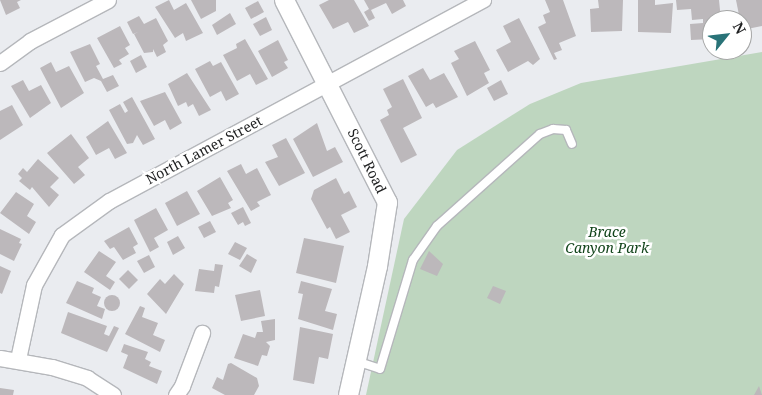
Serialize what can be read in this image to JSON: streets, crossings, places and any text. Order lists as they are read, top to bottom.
{
  "streets": {
    "street": ["North Lamer Street", "Scott Road"]
  },
  "crossings": [
    ["North Lamer Street", "Scott Road"]
  ],
  "parks": ["Brace Canyon Park"],
  "north": "top right"
}
